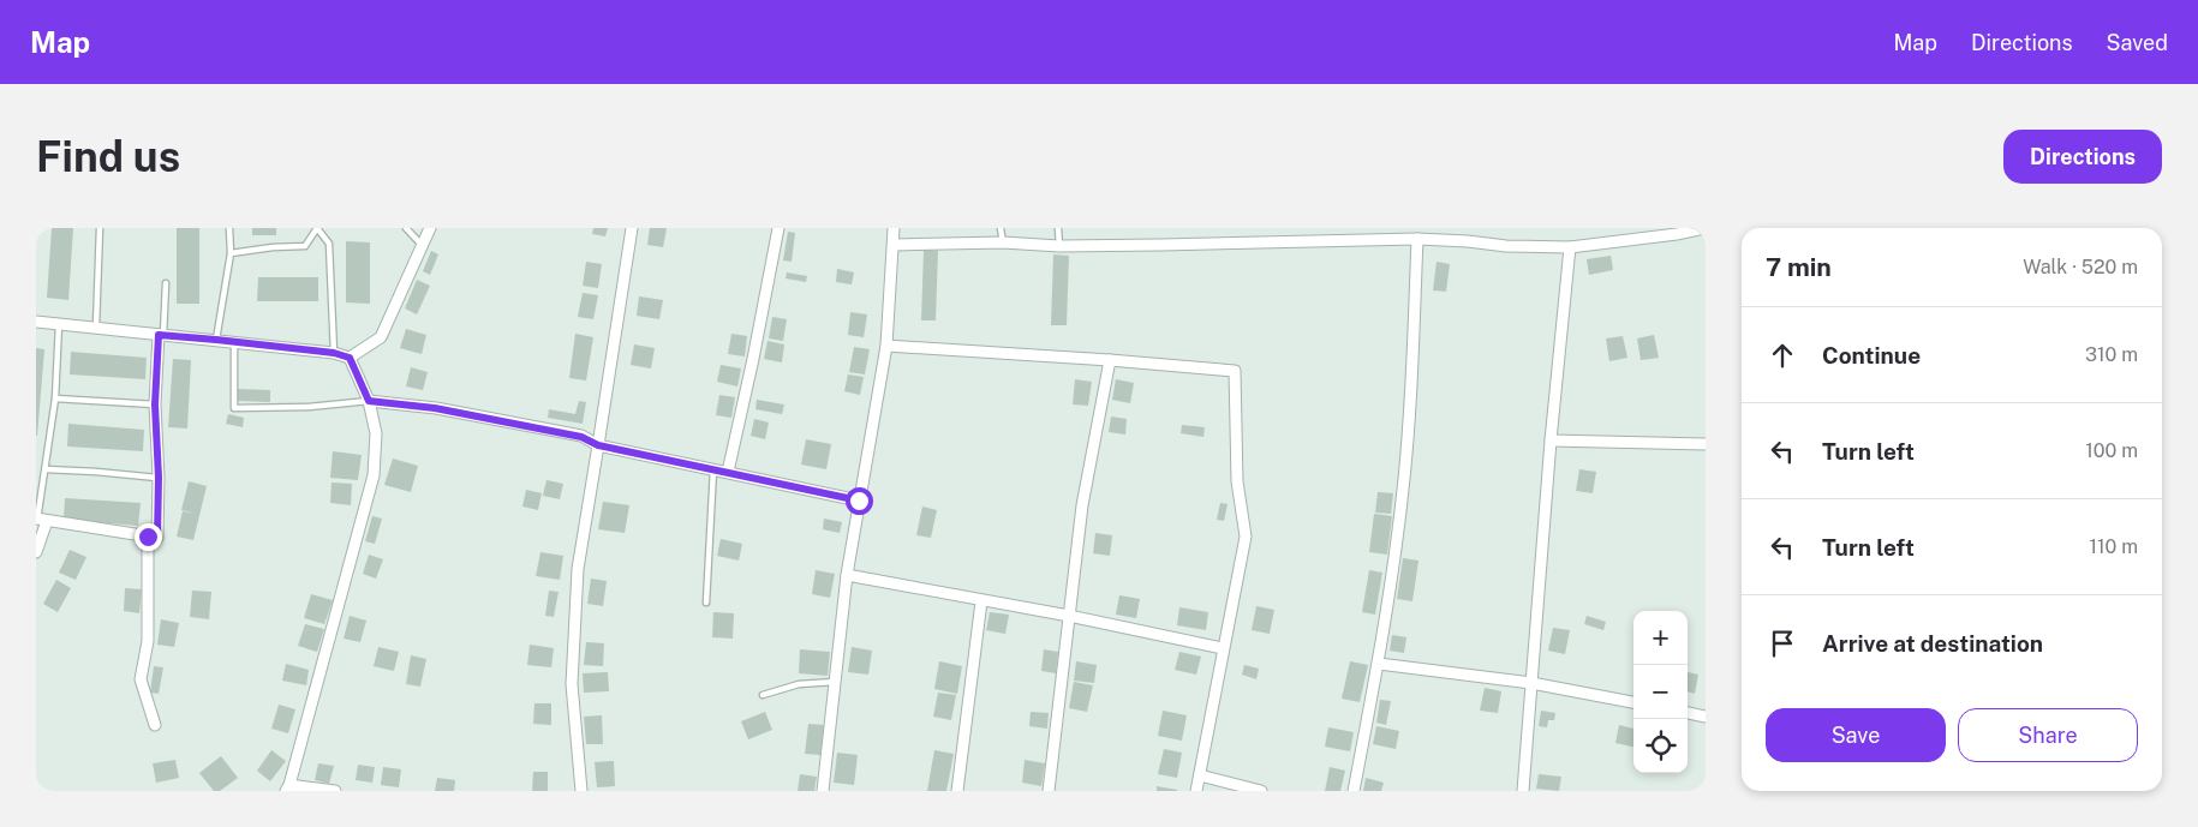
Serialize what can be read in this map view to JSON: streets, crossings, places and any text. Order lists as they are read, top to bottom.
{
  "page": {
    "header": "Map",
    "nav": ["Map", "Directions", "Saved"],
    "buttons": [
      "Directions",
      ["Save", "Share"]
    ],
    "title": "Find us",
    "heading": ["7 min", "Walk · 520 m"],
    "list": [
      ["Continue", "310 m"],
      ["Turn left", "100 m"],
      ["Turn left", "110 m"],
      "Arrive at destination"
    ],
    "map_buttons": ["+", "−"]
  }
}
